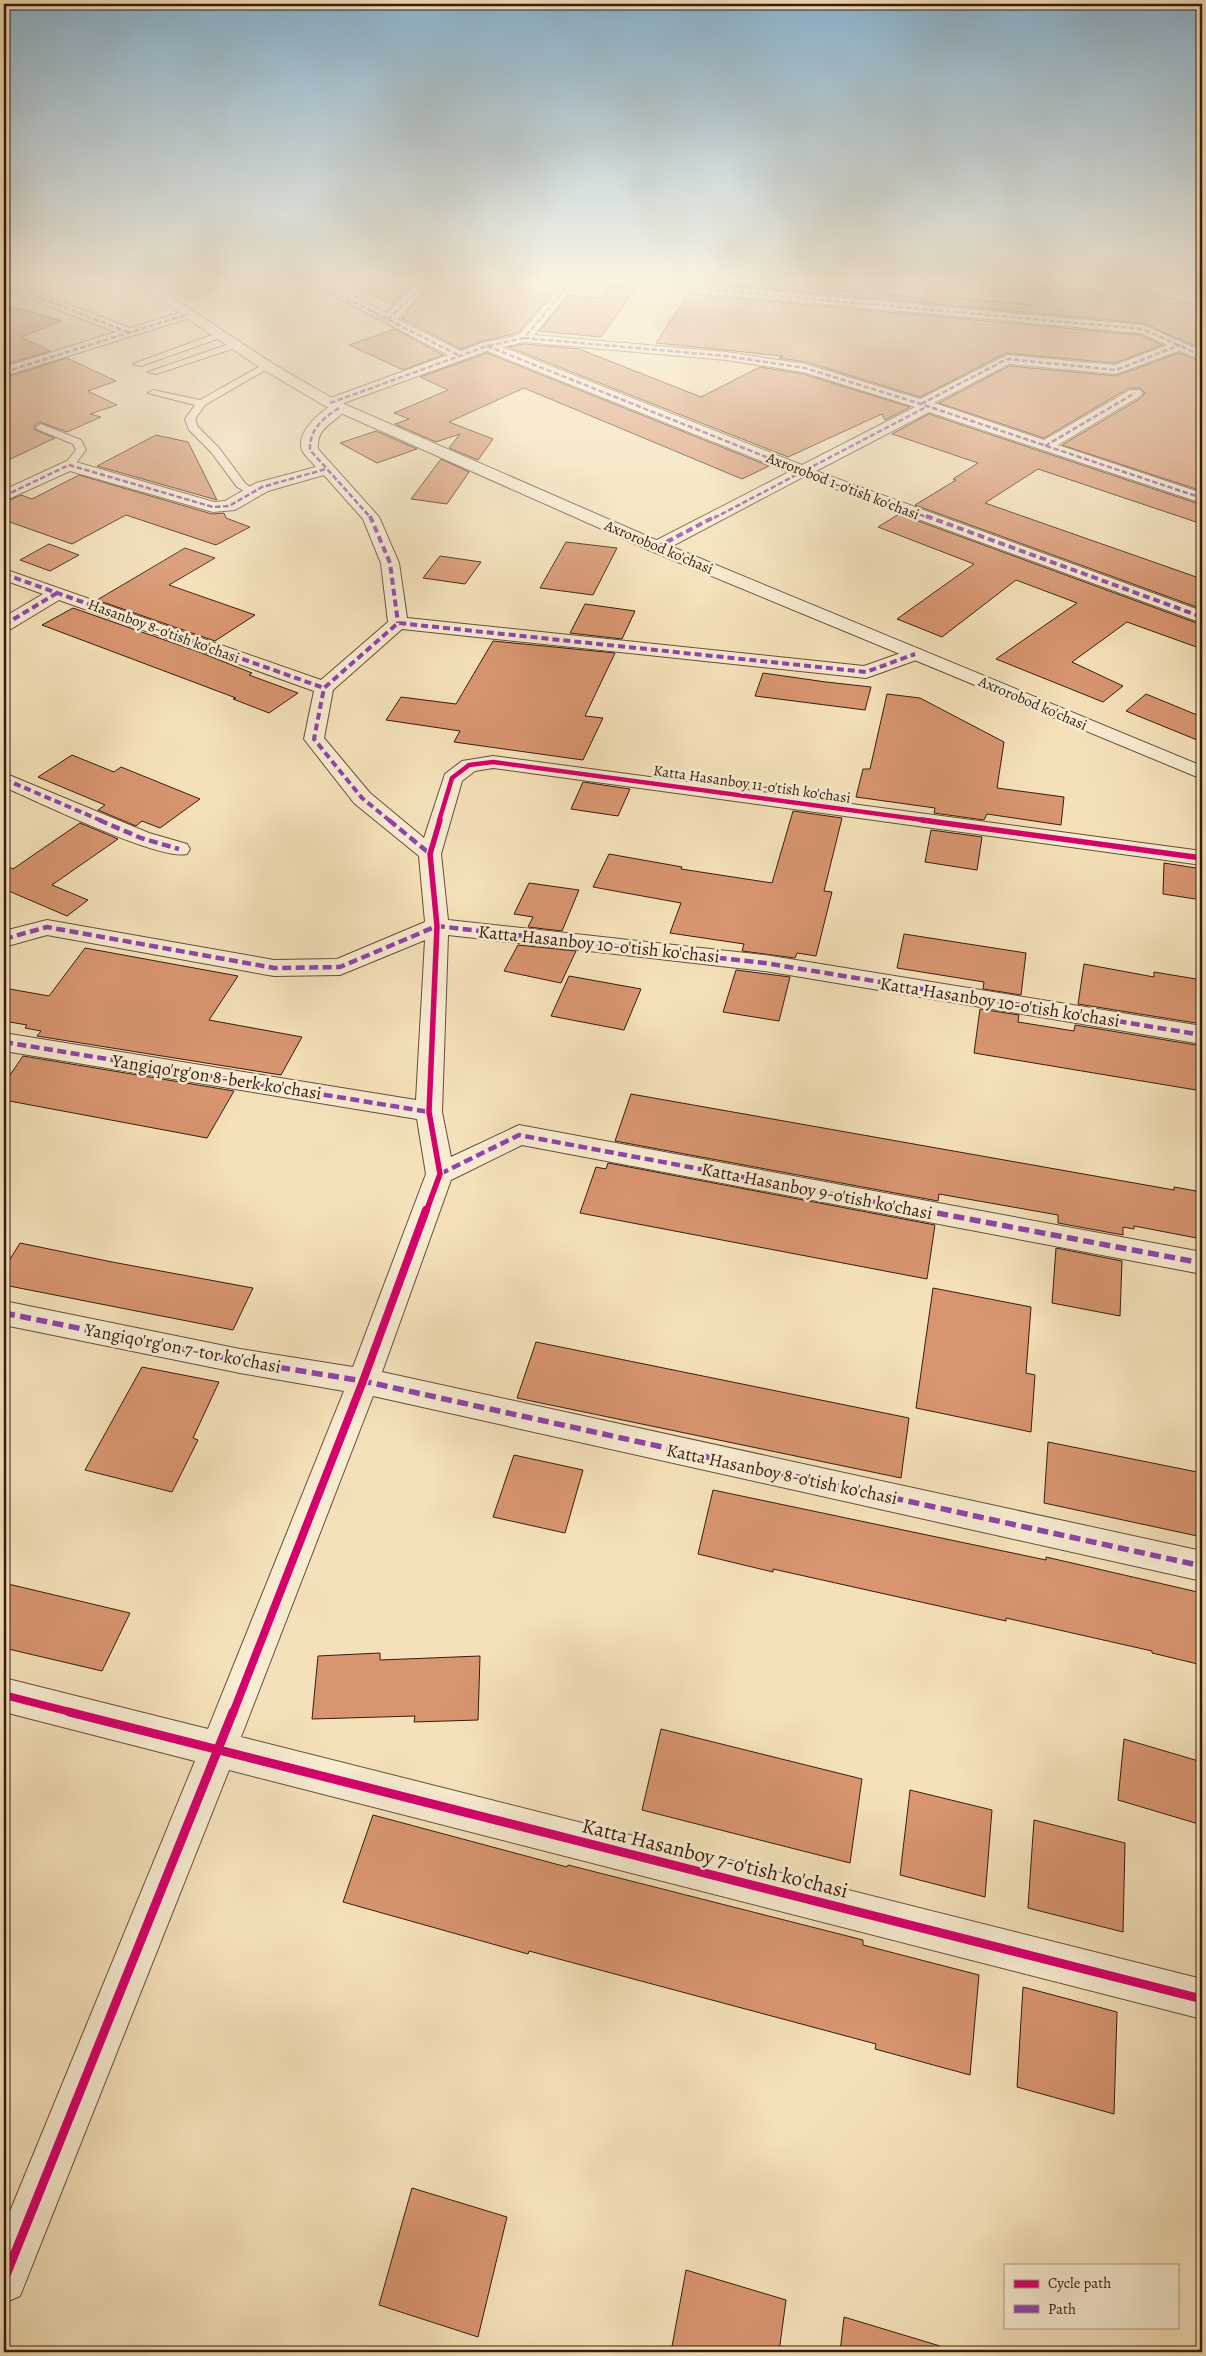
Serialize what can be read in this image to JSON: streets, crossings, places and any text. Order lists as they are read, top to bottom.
{
  "streets": {
    "street": [
      "Axrorobod 1-o'tish ko'chasi",
      "Axrorobod ko'chasi",
      "Hasanboy 8-o'tish ko'chasi",
      "Katta Hasanboy 11-o'tish ko'chasi",
      "Katta Hasanboy 10-o'tish ko'chasi",
      "Yangiqo'rg'on 8-berk ko'chasi",
      "Katta Hasanboy 9-o'tish ko'chasi",
      "Yangiqo'rg'on 7-tor ko'chasi",
      "Katta Hasanboy 8-o'tish ko'chasi",
      "Katta Hasanboy 7-o'tish ko'chasi"
    ]
  },
  "crossings": [
    ["Katta Hasanboy 11-o'tish ko'chasi", "Katta Hasanboy 10-o'tish ko'chasi"],
    ["Katta Hasanboy 11-o'tish ko'chasi", "Yangiqo'rg'on 8-berk ko'chasi"],
    ["Katta Hasanboy 11-o'tish ko'chasi", "Katta Hasanboy 9-o'tish ko'chasi"],
    ["Yangiqo'rg'on 7-tor ko'chasi", "Katta Hasanboy 8-o'tish ko'chasi"]
  ],
  "legend": ["Cycle path", "Path"]
}
